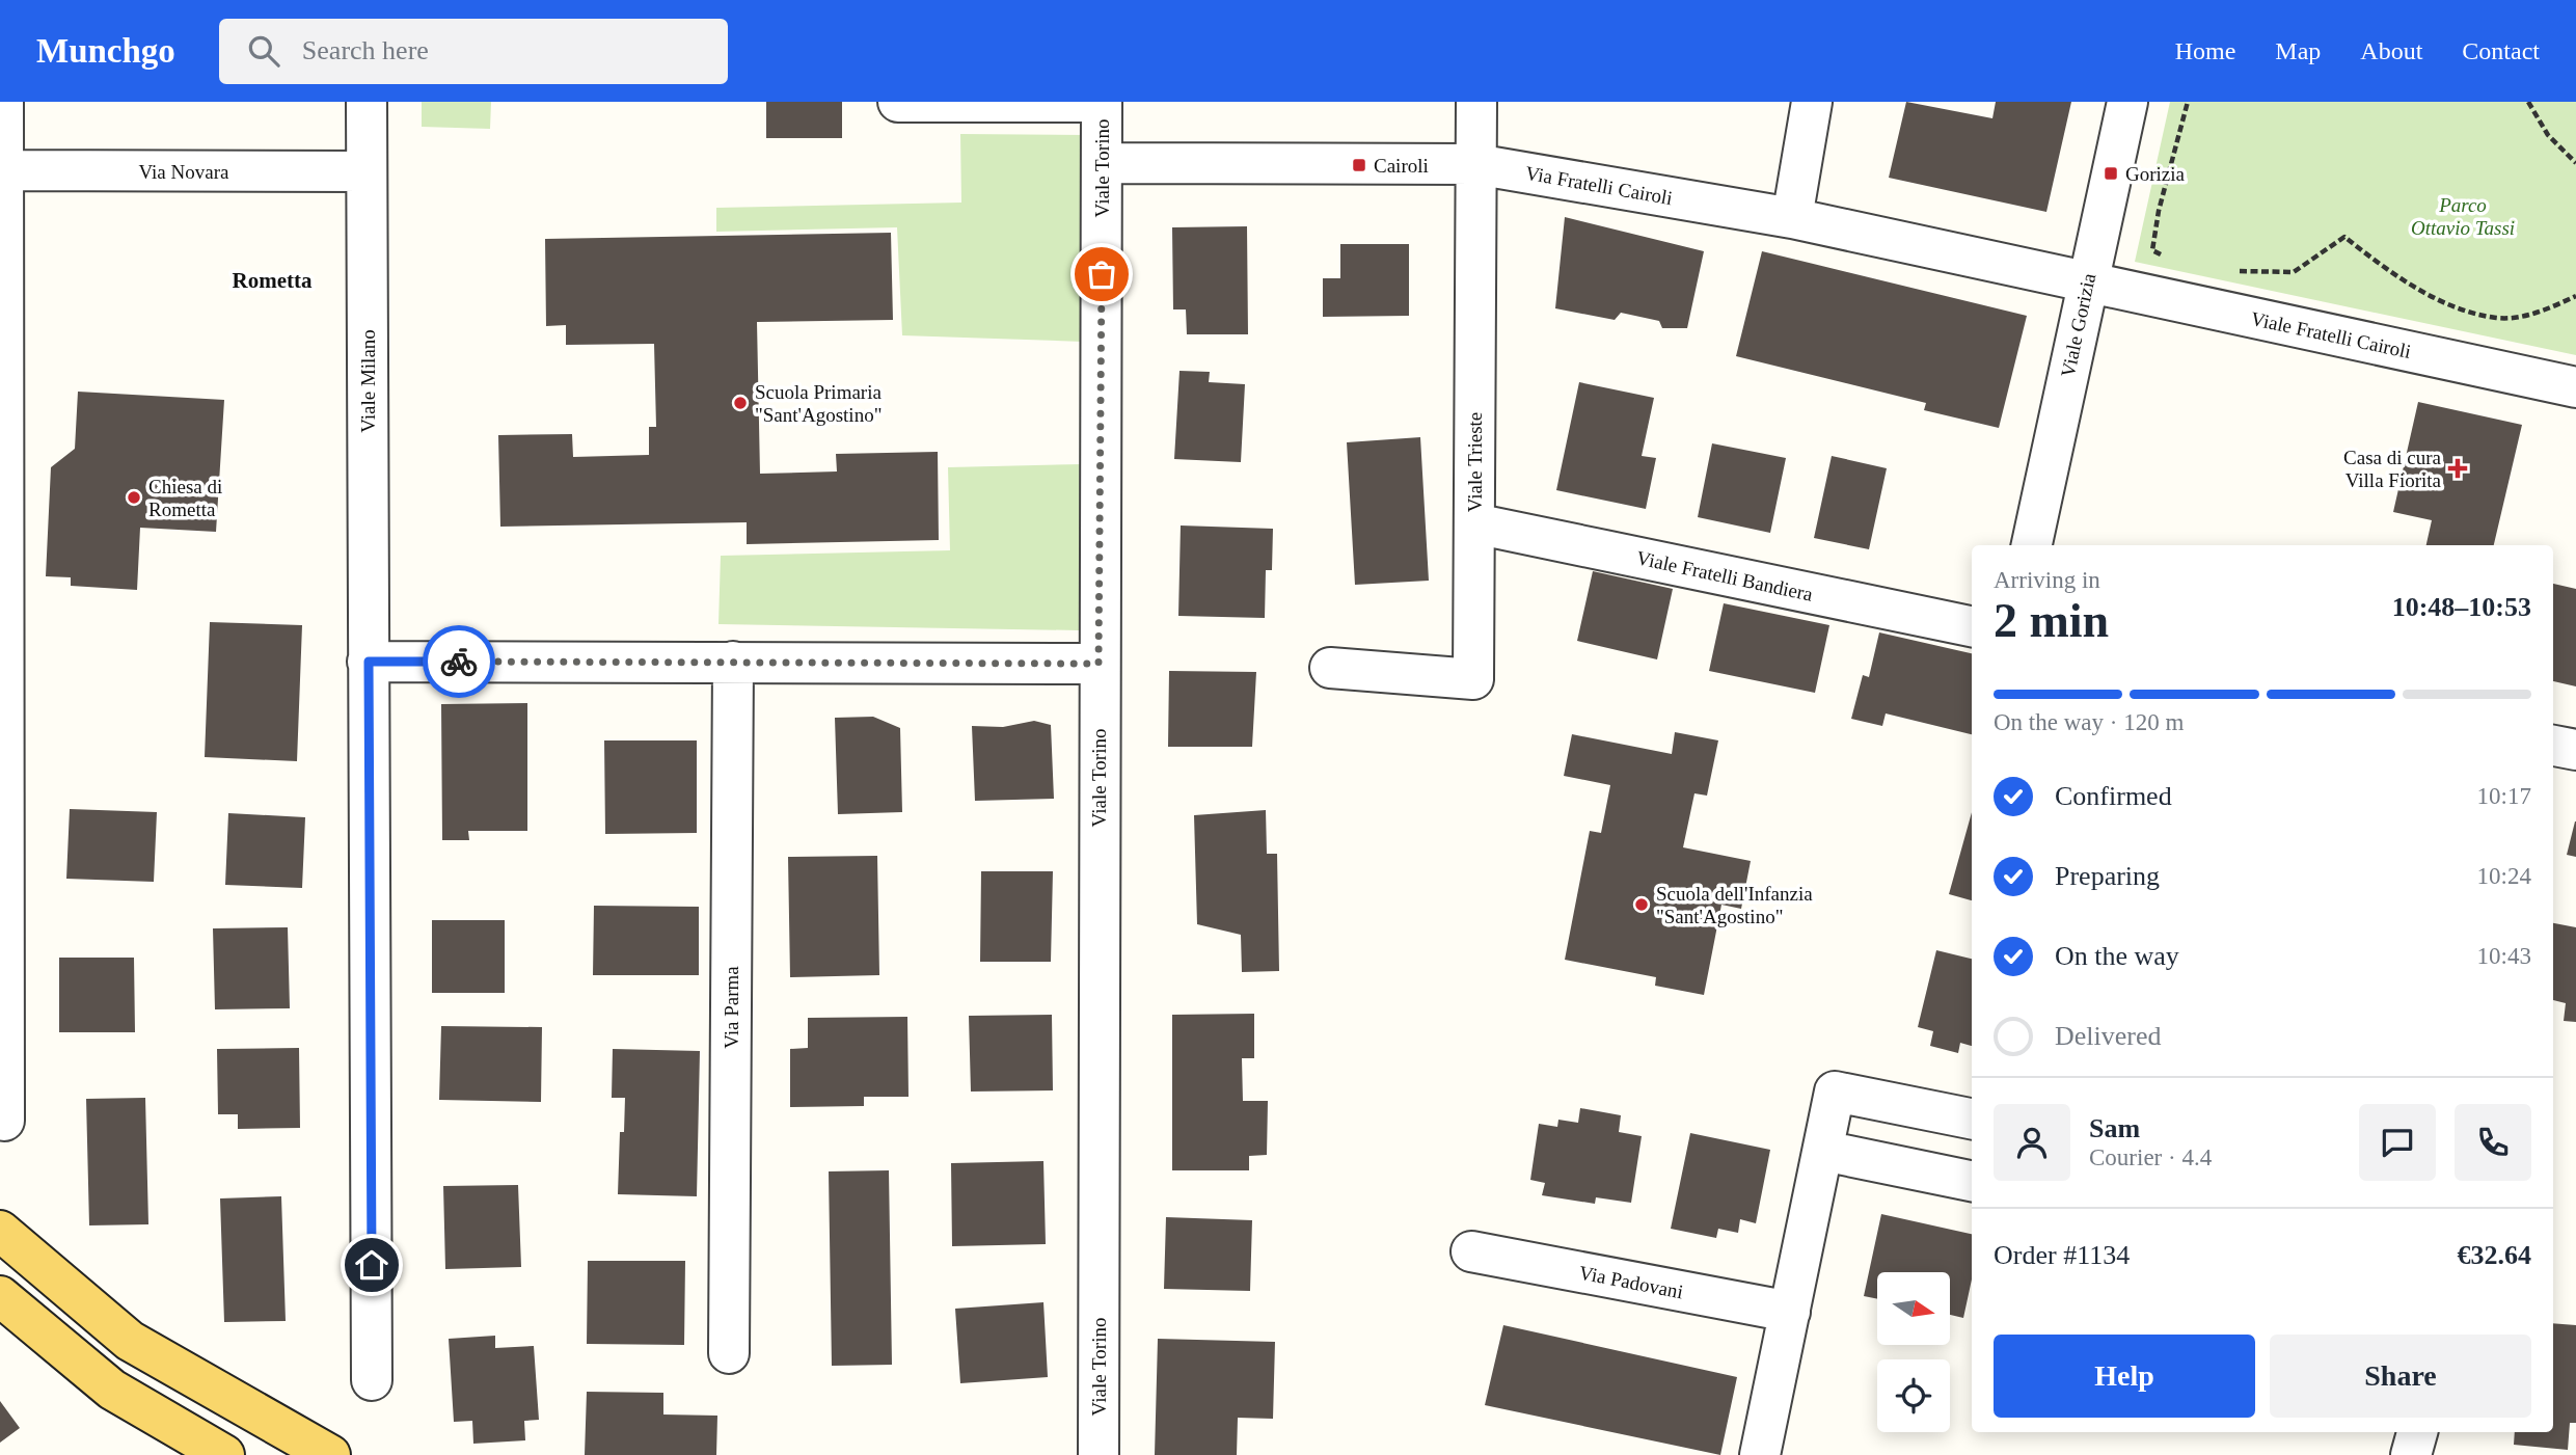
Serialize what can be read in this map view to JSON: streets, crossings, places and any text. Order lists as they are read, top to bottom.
{
  "streets": {
    "street": [
      "Viale Torino",
      "Via Novara",
      "Via Fratelli Cairoli",
      "Viale Gorizia",
      "Viale Fratelli Cairoli",
      "Viale Milano",
      "Viale Trieste",
      "Viale Fratelli Bandiera",
      "Via Parma",
      "Via Padovani"
    ]
  },
  "crossings": [
    ["Viale Torino", "Via Fratelli Cairoli"],
    ["Via Novara", "Viale Milano"],
    ["Via Fratelli Cairoli", "Viale Gorizia"],
    ["Via Fratelli Cairoli", "Viale Fratelli Cairoli"],
    ["Via Fratelli Cairoli", "Viale Trieste"],
    ["Viale Gorizia", "Viale Fratelli Cairoli"],
    ["Viale Trieste", "Viale Fratelli Bandiera"]
  ],
  "districts": ["Rometta"],
  "parks": ["Parco Ottavio Tassi"],
  "places": {
    "transit": ["Cairoli", "Gorizia"],
    "other": ["Scuola Primaria \"Sant'Agostino\"", "Chiesa di Rometta", "Scuola dell'Infanzia \"Sant'Agostino\""],
    "health": ["Casa di cura Villa Fiorita"]
  },
  "north": "right",
  "page": {
    "header": "Munchgo",
    "search": "Search here",
    "nav": [
      "Home",
      "Map",
      "About",
      "Contact"
    ],
    "heading": ["2 min", "Arriving in", "10:48–10:53"],
    "panel": [
      "Sam",
      "Courier · 4.4",
      "Order #1134",
      "€32.64"
    ],
    "bar": "On the way · 120 m",
    "list": [
      ["Confirmed", "10:17"],
      ["Preparing", "10:24"],
      ["On the way", "10:43"],
      "Delivered"
    ],
    "buttons": ["Help", "Share"]
  }
}
